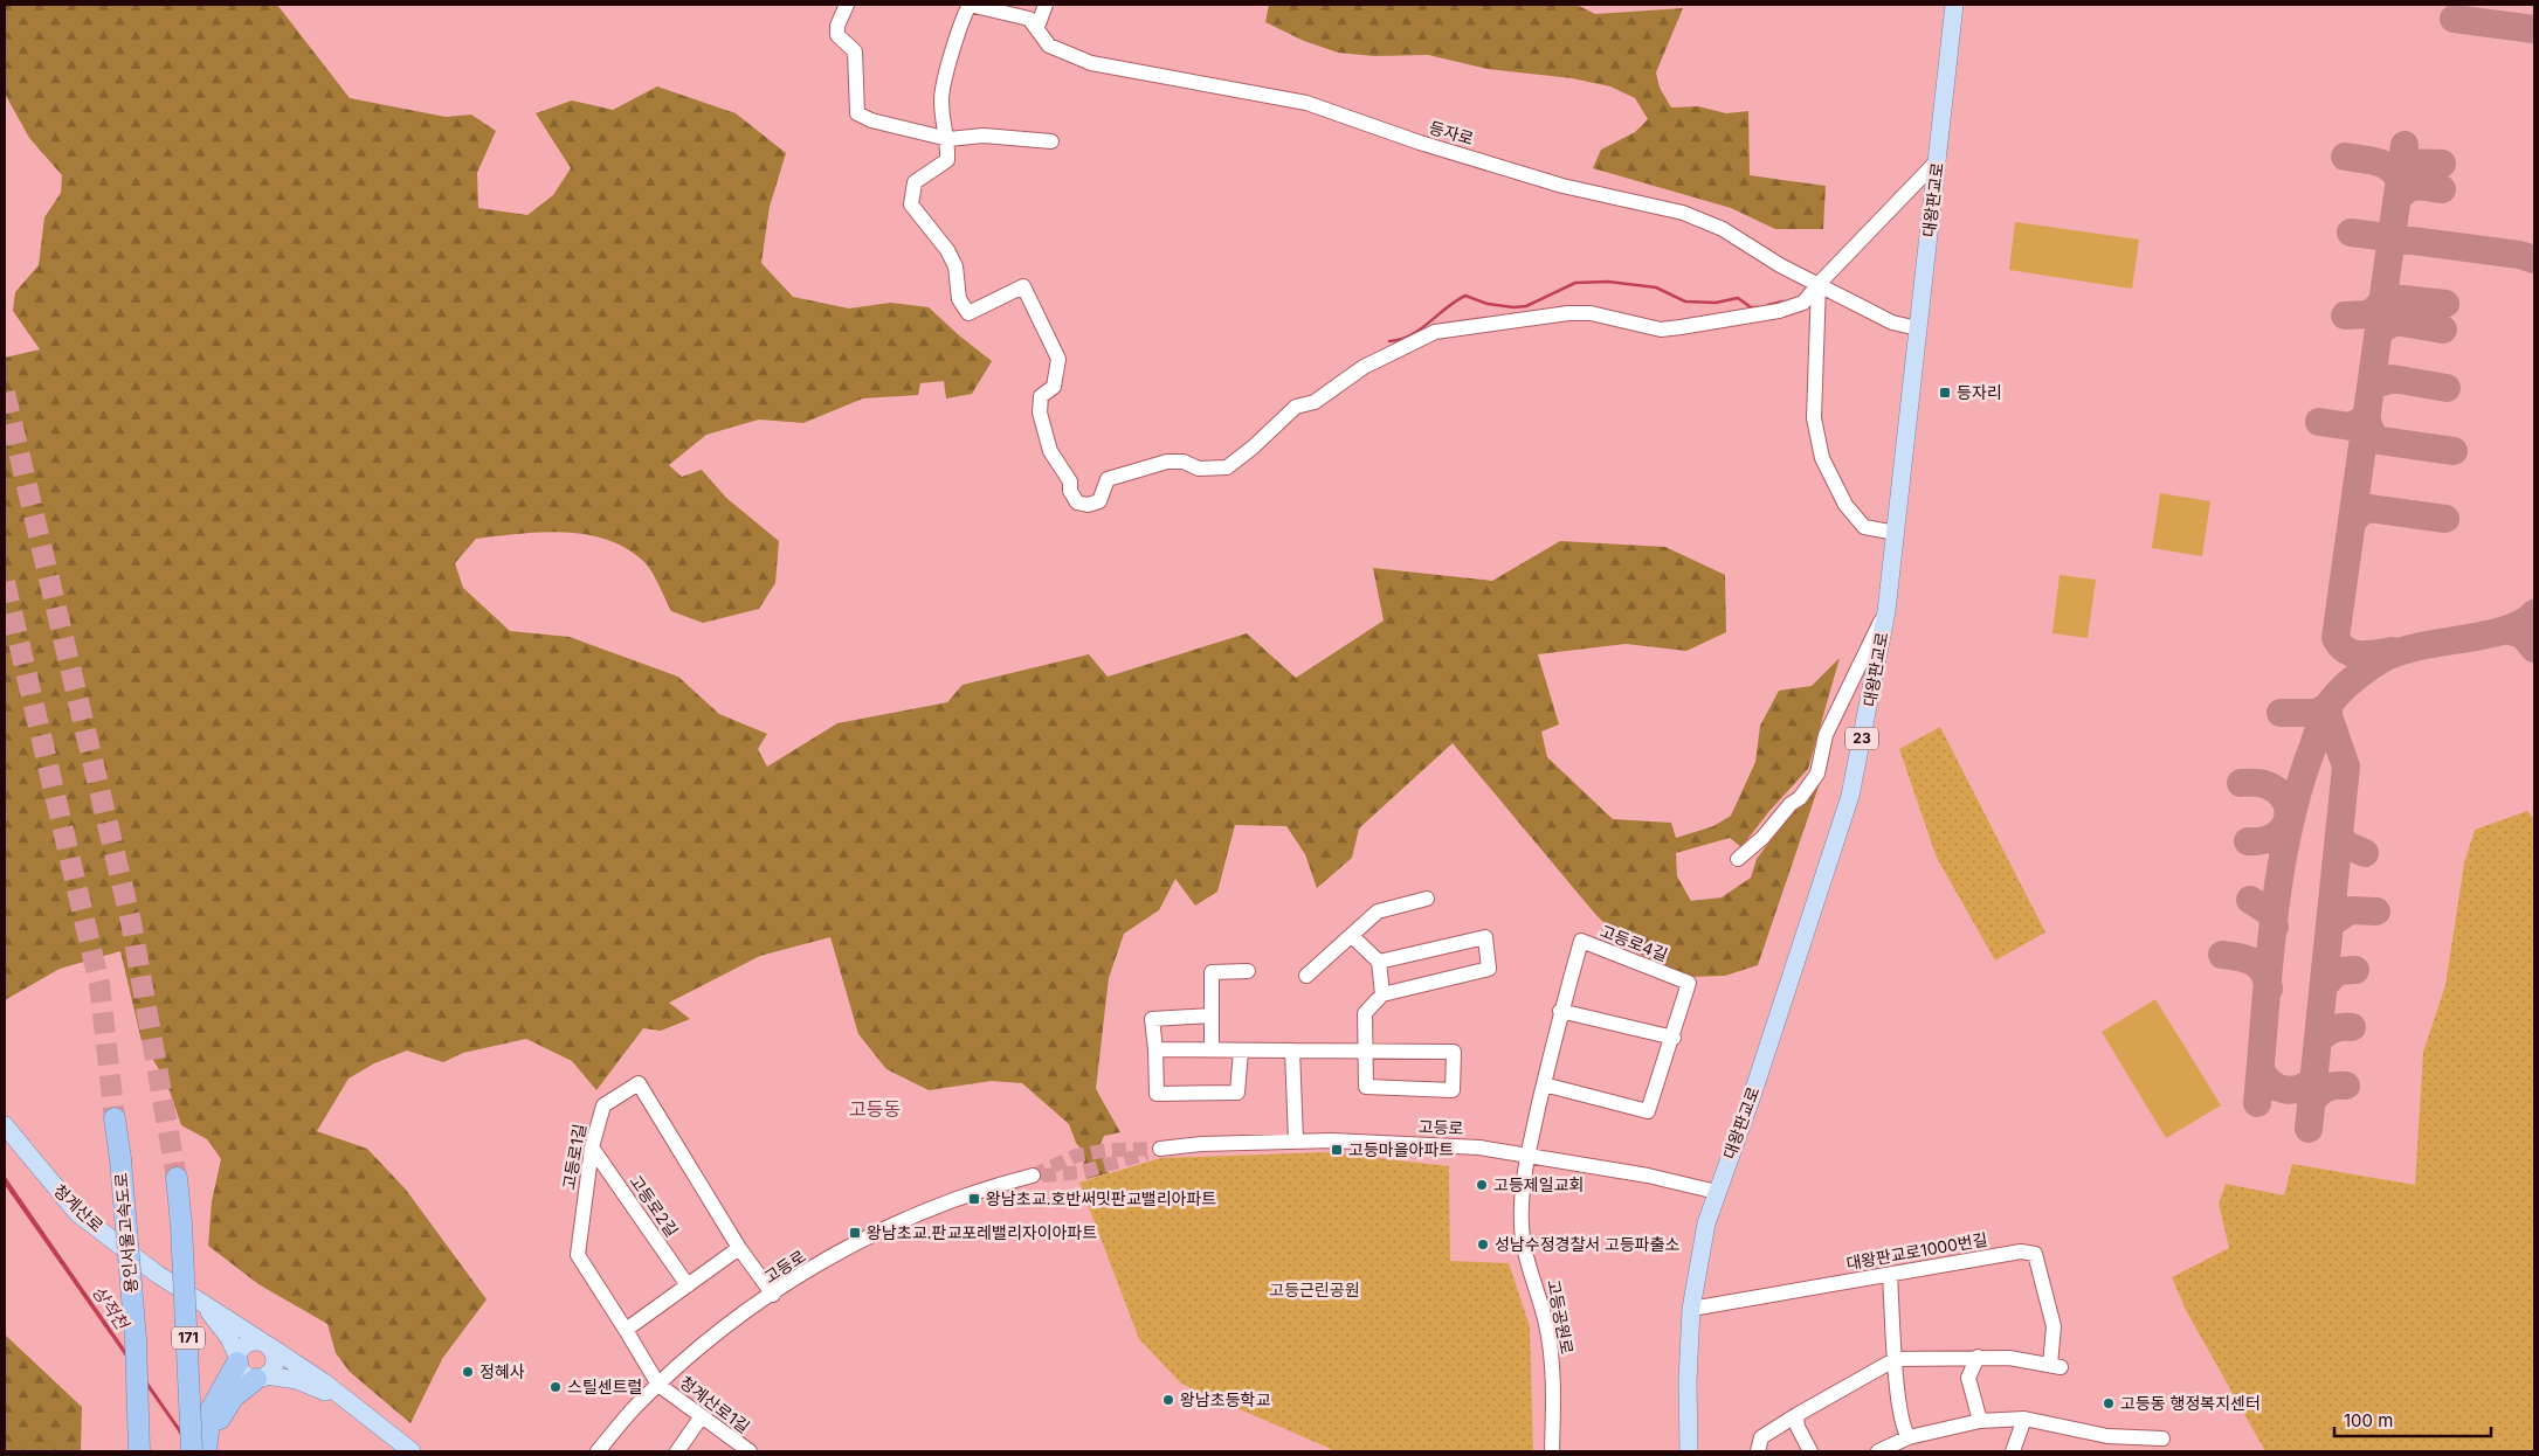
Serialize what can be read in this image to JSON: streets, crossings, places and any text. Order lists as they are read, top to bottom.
{
  "streets": {
    "highway": ["용인서울고속도로", "171"],
    "main road": ["대왕판교로", "23", "청계산로"],
    "street": [
      "등자로",
      "고등로4길",
      "고등로",
      "고등로1길",
      "고등로2길",
      "대왕판교로1000번길",
      "고등공원로",
      "청계산로1길"
    ]
  },
  "crossings": [
    ["등자로", "대왕판교로"],
    ["대왕판교로", "고등로"],
    ["대왕판교로", "대왕판교로1000번길"],
    ["고등로4길", "고등로"],
    ["고등로4길", "고등공원로"],
    ["고등로", "고등로1길"],
    ["고등로", "고등공원로"],
    ["고등로", "청계산로1길"],
    ["고등로1길", "고등로2길"],
    ["고등로1길", "청계산로1길"]
  ],
  "districts": ["고등동"],
  "water": ["상적천"],
  "parks": ["고등근린공원"],
  "places": {
    "transit": [
      "등자리",
      "고등마을아파트",
      "왕남초교.호반써밋판교밸리아파트",
      "왕남초교.판교포레밸리자이아파트"
    ],
    "other": [
      "고등제일교회",
      "성남수정경찰서 고등파출소",
      "정혜사",
      "스틸센트럴",
      "왕남초등학교",
      "고등동 행정복지센터"
    ]
  },
  "scale_bar": "100 m"
}
